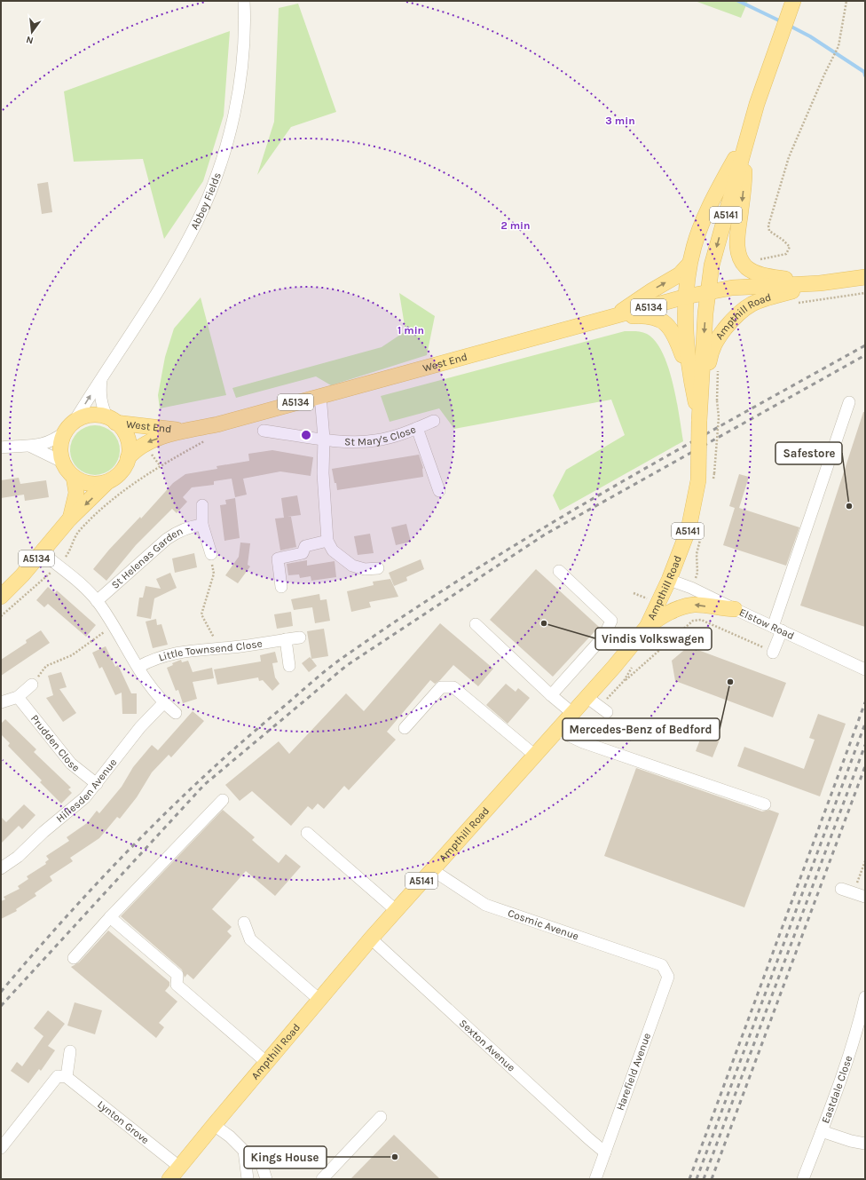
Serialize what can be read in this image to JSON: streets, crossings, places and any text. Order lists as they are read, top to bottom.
{
  "streets": {
    "main road": [
      "A5141",
      "A5134",
      "Ampthill Road",
      "West End"
    ],
    "street": [
      "Abbey Fields",
      "St Mary's Close",
      "St Helenas Garden",
      "Elstow Road",
      "Little Townsend Close",
      "Prudden Close",
      "Hillesden Avenue",
      "Cosmic Avenue",
      "Sexton Avenue",
      "Harefield Avenue",
      "Eastdale Close",
      "Lynton Grove"
    ]
  },
  "crossings": [
    ["Abbey Fields", "A5134"],
    ["Abbey Fields", "West End"],
    ["A5141", "Ampthill Road"],
    ["A5141", "West End"],
    ["A5134", "West End"],
    ["Ampthill Road", "West End"],
    ["Ampthill Road", "Elstow Road"],
    ["Ampthill Road", "Cosmic Avenue"],
    ["Ampthill Road", "Sexton Avenue"],
    ["Ampthill Road", "Lynton Grove"],
    ["Prudden Close", "Hillesden Avenue"],
    ["Cosmic Avenue", "Harefield Avenue"],
    ["Sexton Avenue", "Harefield Avenue"]
  ],
  "places": [
    "Safestore",
    "Vindis Volkswagen",
    "Mercedes-Benz of Bedford",
    "Kings House"
  ],
  "north": "bottom",
  "rings": ["3 min", "2 min", "1 min"]
}
